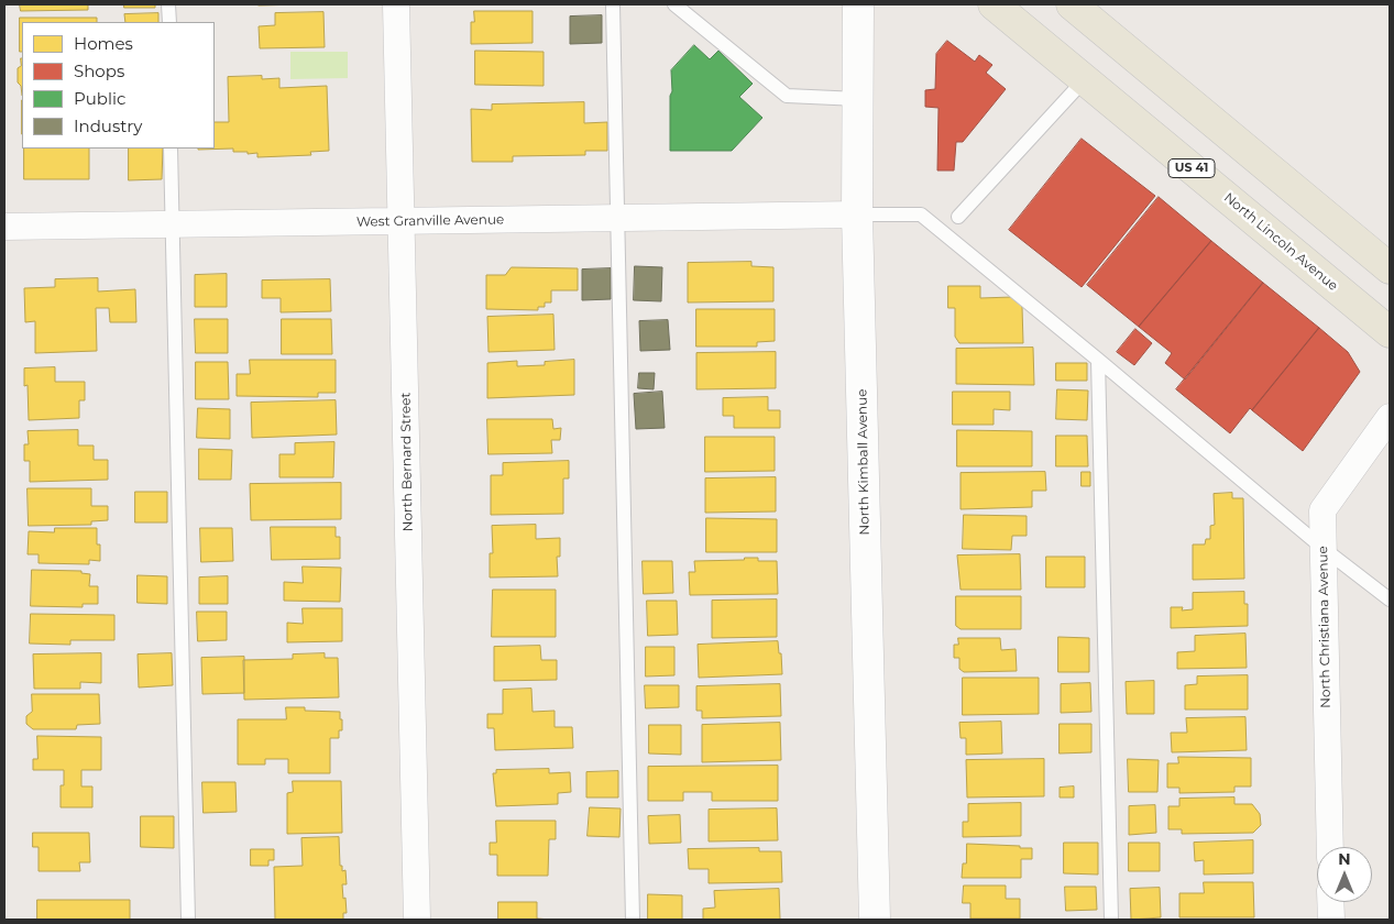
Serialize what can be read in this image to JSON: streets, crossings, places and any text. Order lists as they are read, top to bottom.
{
  "streets": {
    "main road": ["US 41", "North Lincoln Avenue"],
    "street": [
      "West Granville Avenue",
      "North Bernard Street",
      "North Kimball Avenue",
      "North Christiana Avenue"
    ]
  },
  "crossings": [
    ["West Granville Avenue", "North Bernard Street"],
    ["West Granville Avenue", "North Kimball Avenue"]
  ],
  "legend": [
    "Homes",
    "Shops",
    "Public",
    "Industry"
  ],
  "north": "top"
}
